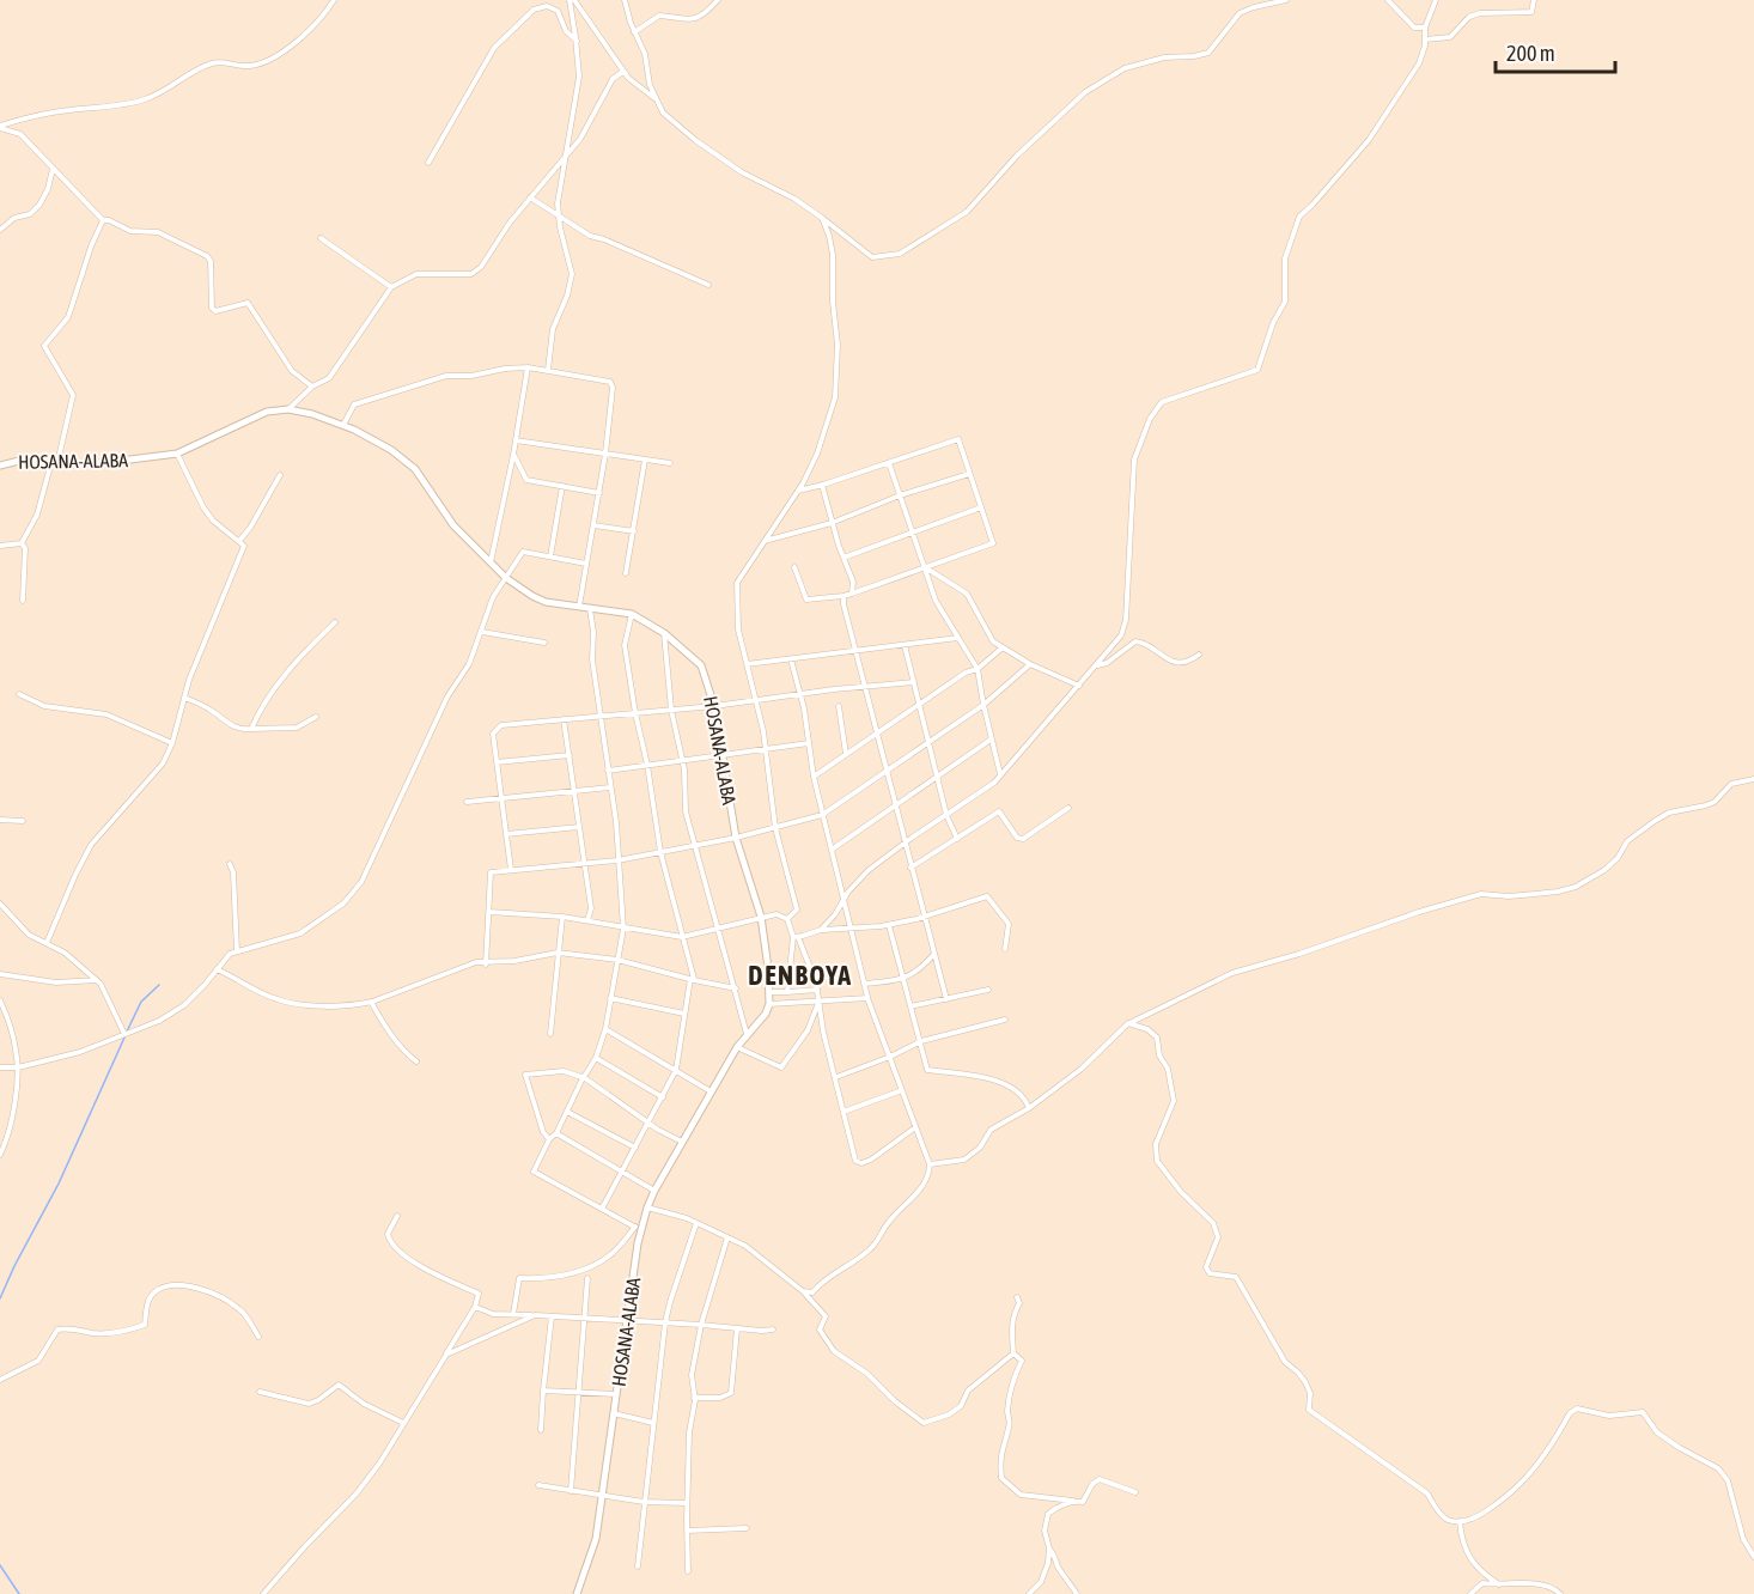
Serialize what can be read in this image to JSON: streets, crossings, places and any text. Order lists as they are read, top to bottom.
{
  "streets": {
    "main road": ["HOSANA-ALABA"]
  },
  "districts": ["DENBOYA"],
  "scale_bar": "200 m"
}
